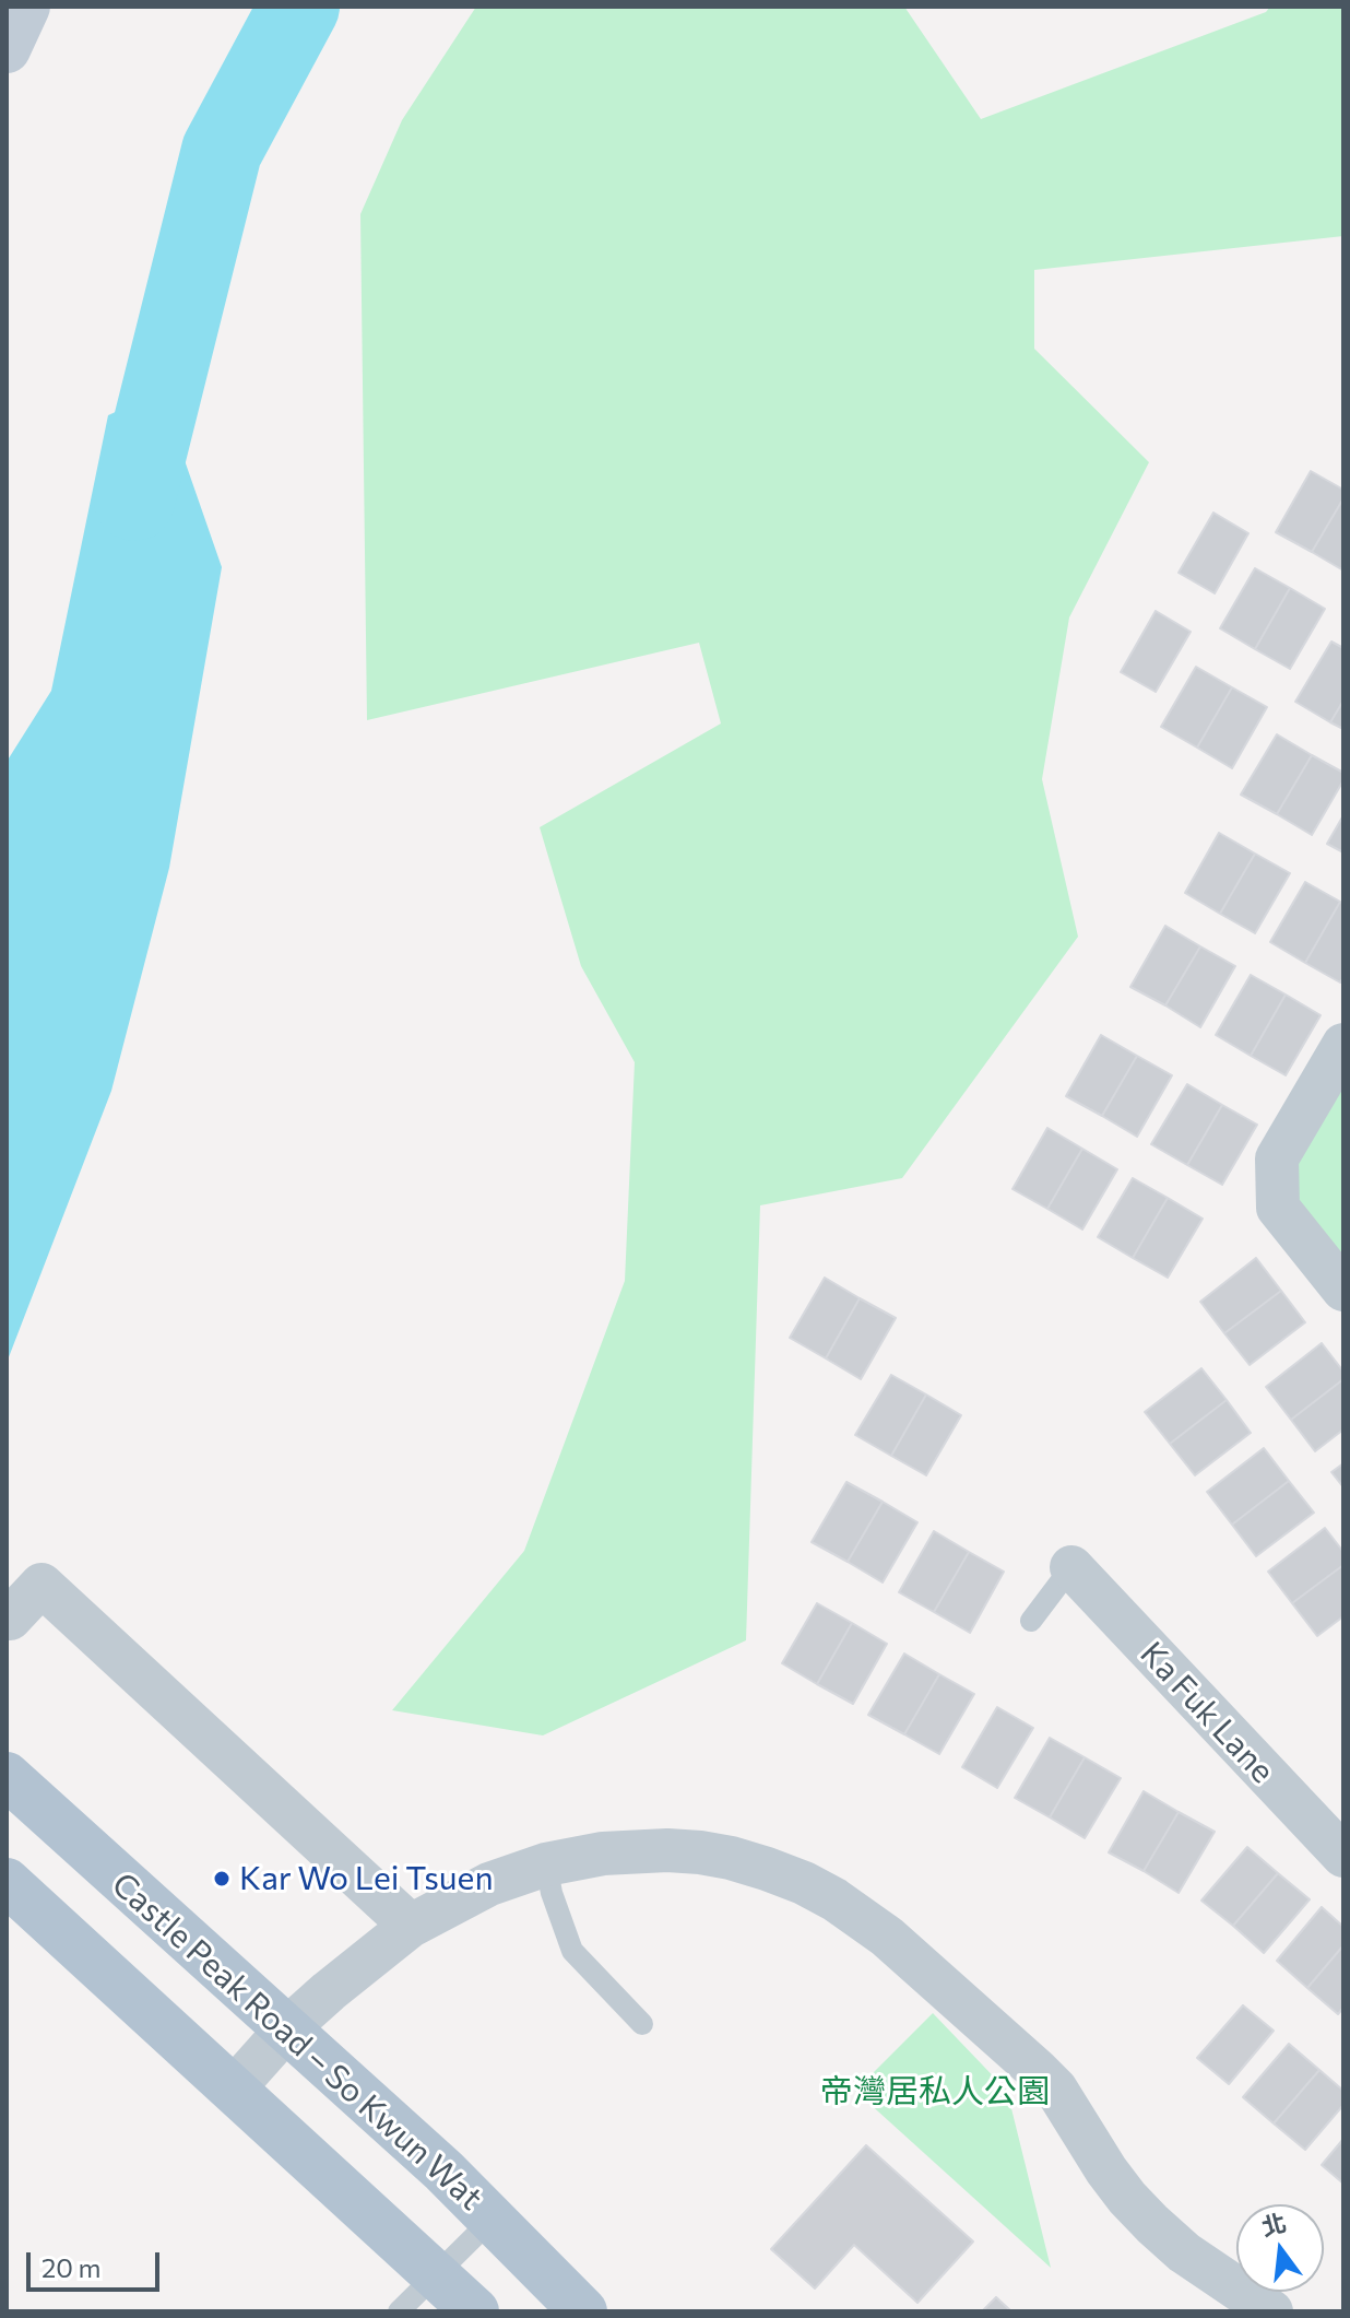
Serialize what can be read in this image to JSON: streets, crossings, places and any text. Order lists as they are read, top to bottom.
{
  "streets": {
    "main road": ["Castle Peak Road – So Kwun Wat"],
    "street": ["Ka Fuk Lane"]
  },
  "parks": ["帝灣居私人公園"],
  "places": ["Kar Wo Lei Tsuen"],
  "scale_bar": "20 m",
  "north": "top"
}
